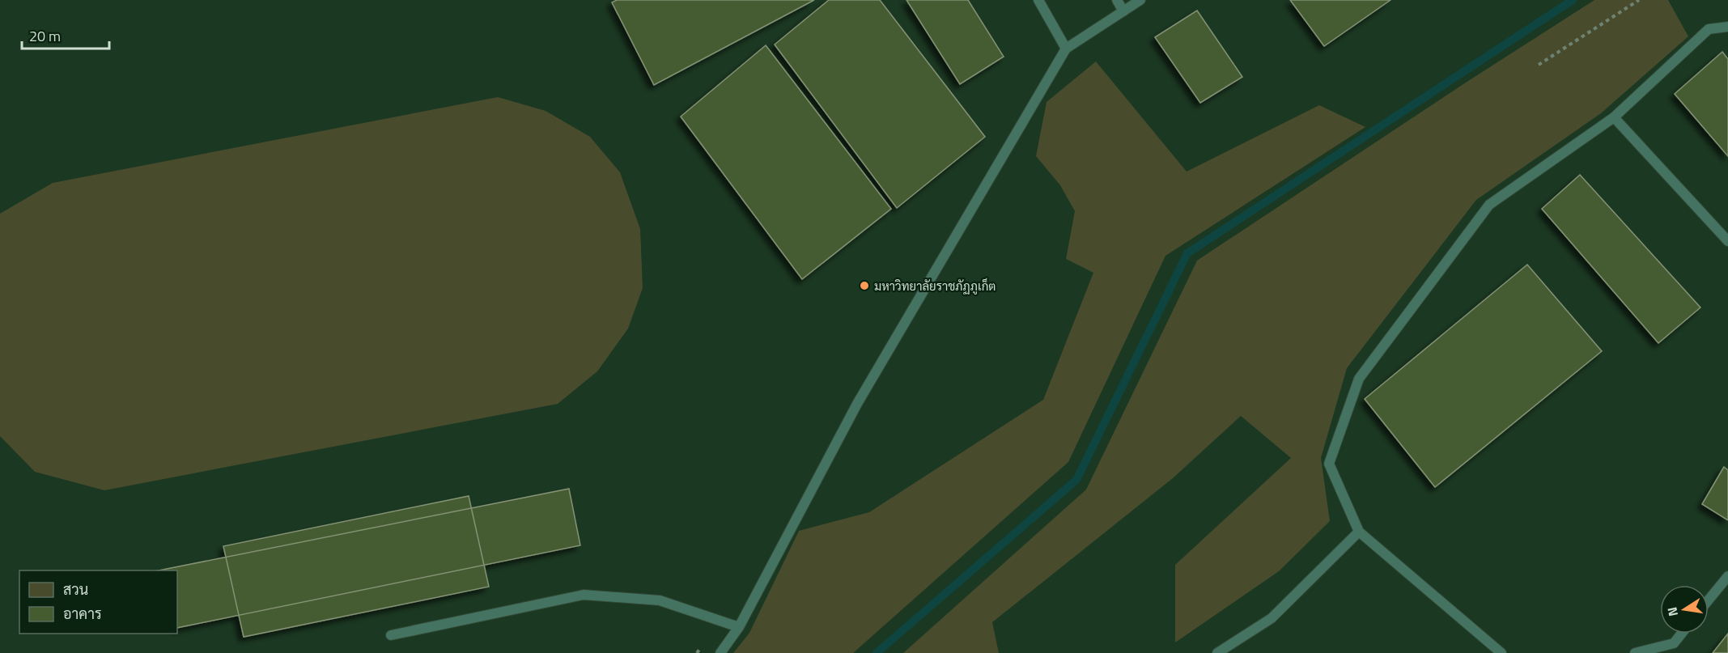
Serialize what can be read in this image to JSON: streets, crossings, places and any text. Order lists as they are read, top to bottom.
{
  "places": ["มหาวิทยาลัยราชภัฏภูเก็ต"],
  "legend": ["สวน", "อาคาร"],
  "scale_bar": "20 m",
  "north": "left"
}
